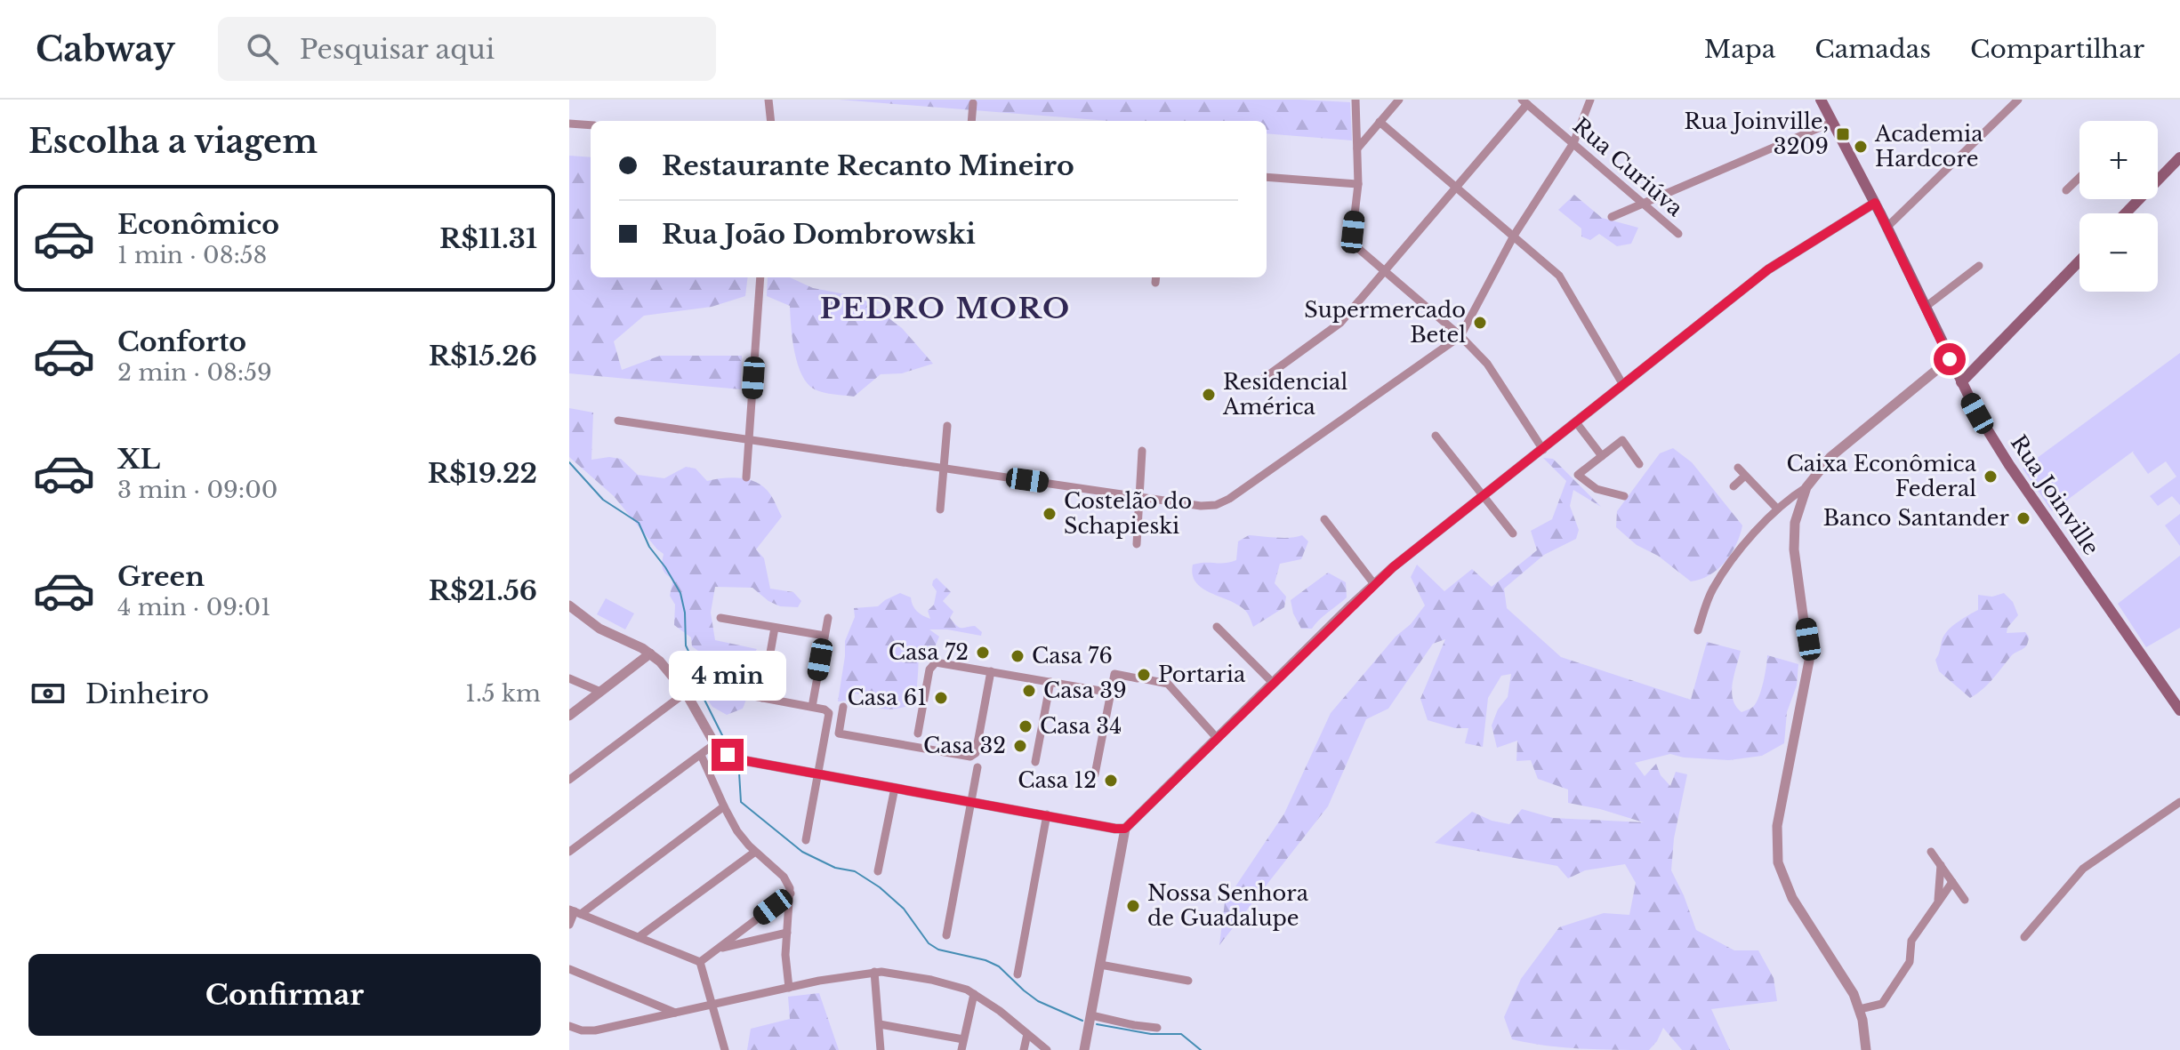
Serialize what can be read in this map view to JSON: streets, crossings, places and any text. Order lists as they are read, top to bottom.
{
  "streets": {
    "main road": ["Rua Joinville"],
    "street": ["Rua Curiúva"]
  },
  "districts": ["PEDRO MORO"],
  "places": {
    "transit": ["Rua Joinville, 3209"],
    "other": [
      "Academia Hardcore",
      "Supermercado Betel",
      "Residencial América",
      "Caixa Econômica Federal",
      "Costelão do Schapieski",
      "Banco Santander",
      "Casa 72",
      "Casa 76",
      "Portaria",
      "Casa 39",
      "Casa 61",
      "Casa 34",
      "Casa 32",
      "Casa 12",
      "Nossa Senhora de Guadalupe"
    ]
  },
  "page": {
    "header": "Cabway",
    "search": "Pesquisar aqui",
    "nav": ["Mapa", "Camadas", "Compartilhar"],
    "heading": "Escolha a viagem",
    "map_buttons": ["+", "−"],
    "banner": ["Restaurante Recanto Mineiro", "Rua João Dombrowski"],
    "list": [
      {
        "name": "Econômico",
        "note": "1 min · 08:58",
        "value": "R$11.31"
      },
      {
        "name": "Conforto",
        "note": "2 min · 08:59",
        "value": "R$15.26"
      },
      {
        "name": "XL",
        "note": "3 min · 09:00",
        "value": "R$19.22"
      },
      {
        "name": "Green",
        "note": "4 min · 09:01",
        "value": "R$21.56"
      }
    ],
    "bubble": "4 min",
    "pay": ["Dinheiro", "1.5 km"],
    "buttons": "Confirmar"
  }
}
